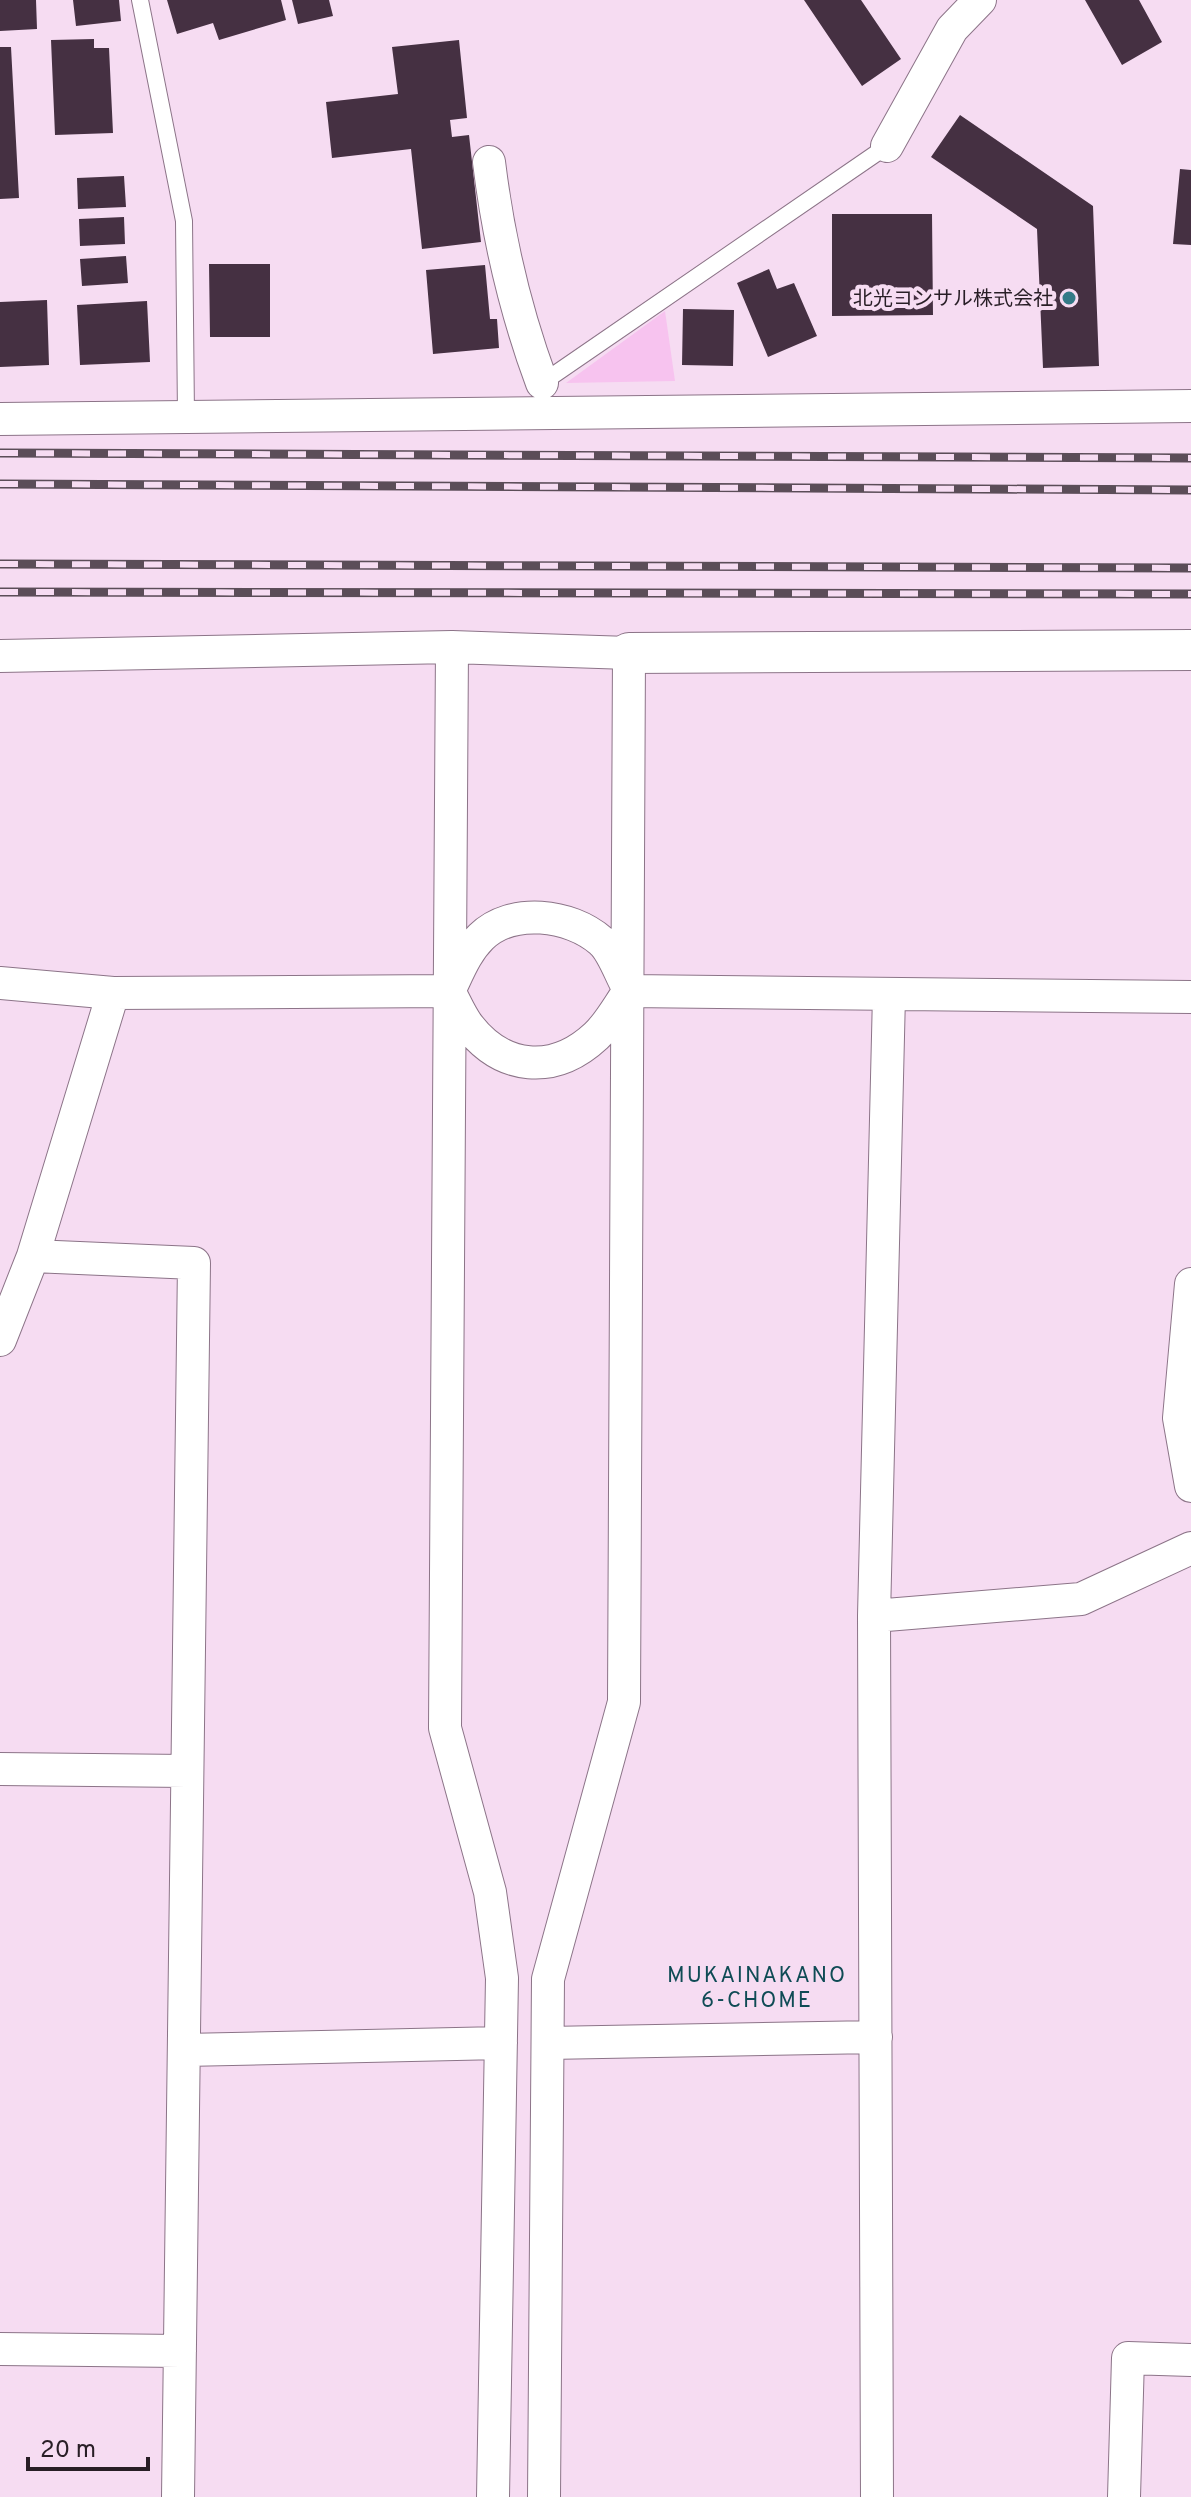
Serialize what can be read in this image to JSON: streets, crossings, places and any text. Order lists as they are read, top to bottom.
{
  "districts": ["MUKAINAKANO 6-CHOME"],
  "places": ["北光コンサル株式会社"],
  "scale_bar": "20 m"
}
